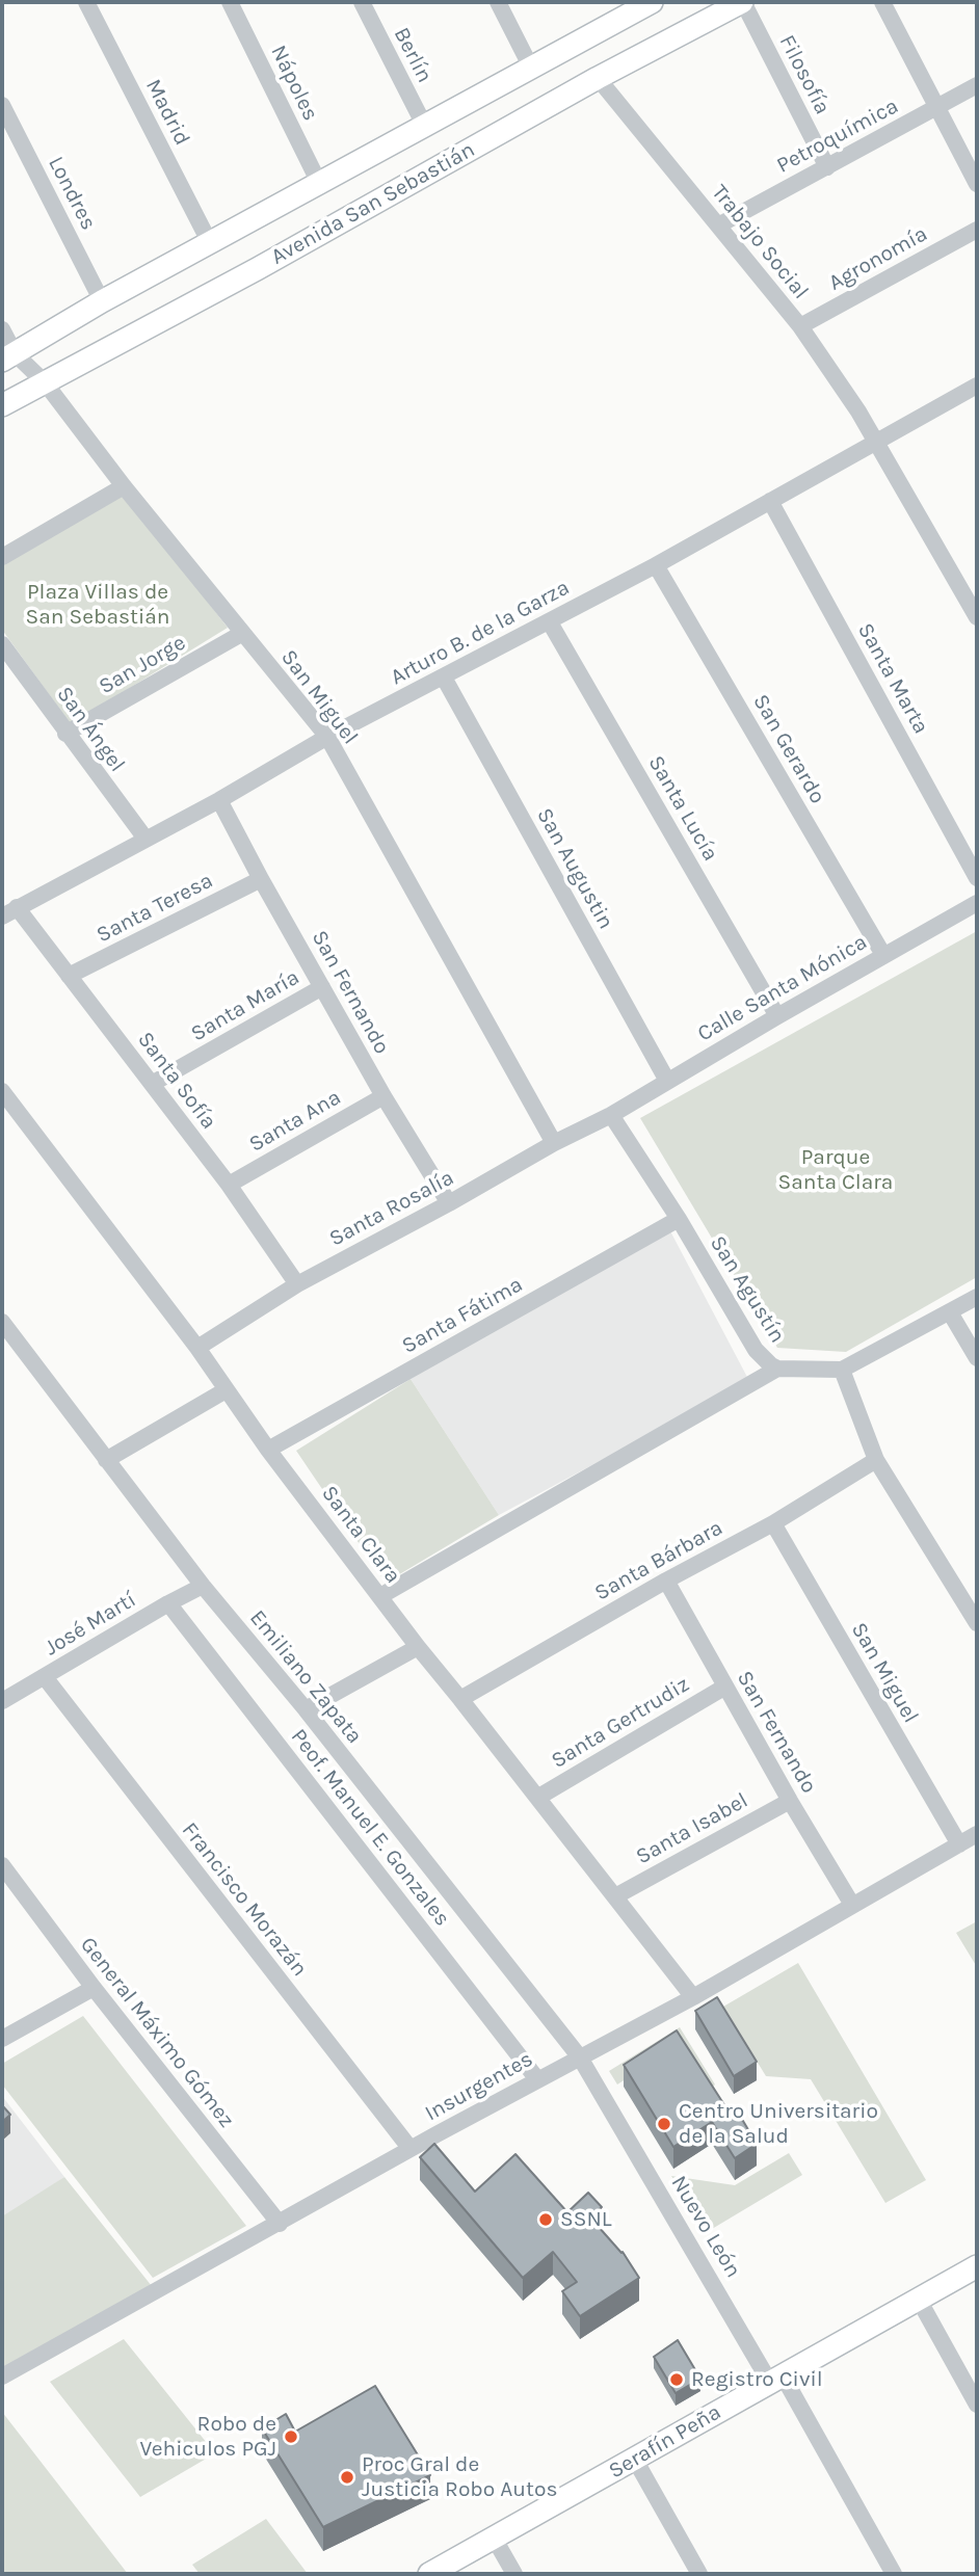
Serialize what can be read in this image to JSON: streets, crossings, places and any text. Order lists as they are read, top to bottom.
{
  "streets": {
    "main road": ["Avenida San Sebastián", "Serafín Peña"],
    "street": [
      "Berlín",
      "Filosofía",
      "Nápoles",
      "Madrid",
      "Petroquímica",
      "Londres",
      "Trabajo Social",
      "Agronomía",
      "Arturo B. de la Garza",
      "San Jorge",
      "Santa Marta",
      "San Miguel",
      "San Ángel",
      "San Gerardo",
      "Santa Lucía",
      "San Augustin",
      "Santa Teresa",
      "Calle Santa Mónica",
      "San Fernando",
      "Santa María",
      "Santa Sofía",
      "Santa Ana",
      "Santa Rosalía",
      "San Agustín",
      "Santa Fátima",
      "Santa Clara",
      "Santa Bárbara",
      "José Martí",
      "Emiliano Zapata",
      "Santa Gertrudiz",
      "Peof. Manuel E. Gonzales",
      "Santa Isabel",
      "Francisco Morazán",
      "General Máximo Gómez",
      "Insurgentes",
      "Nuevo León"
    ]
  },
  "crossings": [
    ["Berlín", "Avenida San Sebastián"],
    ["Filosofía", "Petroquímica"],
    ["Filosofía", "Avenida San Sebastián"],
    ["Nápoles", "Avenida San Sebastián"],
    ["Madrid", "Avenida San Sebastián"],
    ["Petroquímica", "Trabajo Social"],
    ["Londres", "Avenida San Sebastián"],
    ["Avenida San Sebastián", "Trabajo Social"],
    ["Avenida San Sebastián", "San Miguel"],
    ["Trabajo Social", "Agronomía"],
    ["Trabajo Social", "Arturo B. de la Garza"],
    ["Arturo B. de la Garza", "Santa Marta"],
    ["Arturo B. de la Garza", "San Miguel"],
    ["Arturo B. de la Garza", "San Ángel"],
    ["Arturo B. de la Garza", "San Gerardo"],
    ["Arturo B. de la Garza", "Santa Lucía"],
    ["Arturo B. de la Garza", "San Augustin"],
    ["Arturo B. de la Garza", "San Fernando"],
    ["Arturo B. de la Garza", "Santa Sofía"],
    ["San Jorge", "San Miguel"],
    ["San Jorge", "San Ángel"],
    ["San Miguel", "Santa Rosalía"],
    ["San Miguel", "Santa Bárbara"],
    ["San Miguel", "Insurgentes"],
    ["San Gerardo", "Calle Santa Mónica"],
    ["Santa Lucía", "Calle Santa Mónica"],
    ["San Augustin", "Calle Santa Mónica"],
    ["Santa Teresa", "San Fernando"],
    ["Santa Teresa", "Santa Sofía"],
    ["Calle Santa Mónica", "Santa Rosalía"],
    ["Calle Santa Mónica", "San Agustín"],
    ["San Fernando", "Santa María"],
    ["San Fernando", "Santa Ana"],
    ["San Fernando", "Santa Rosalía"],
    ["San Fernando", "Santa Bárbara"],
    ["San Fernando", "Santa Gertrudiz"],
    ["San Fernando", "Santa Isabel"],
    ["San Fernando", "Insurgentes"],
    ["Santa María", "Santa Sofía"],
    ["Santa Sofía", "Santa Ana"],
    ["Santa Sofía", "Santa Rosalía"],
    ["Santa Rosalía", "San Agustín"],
    ["Santa Rosalía", "Santa Clara"],
    ["San Agustín", "Santa Fátima"],
    ["Santa Fátima", "Santa Clara"],
    ["Santa Clara", "Santa Bárbara"],
    ["Santa Clara", "Santa Gertrudiz"],
    ["Santa Clara", "Santa Isabel"],
    ["Santa Clara", "Insurgentes"],
    ["José Martí", "Emiliano Zapata"],
    ["José Martí", "Peof. Manuel E. Gonzales"],
    ["José Martí", "Francisco Morazán"],
    ["Emiliano Zapata", "Insurgentes"],
    ["Emiliano Zapata", "Nuevo León"],
    ["Peof. Manuel E. Gonzales", "Insurgentes"],
    ["Francisco Morazán", "Insurgentes"],
    ["General Máximo Gómez", "Insurgentes"],
    ["Insurgentes", "Nuevo León"],
    ["Nuevo León", "Serafín Peña"]
  ],
  "parks": ["Plaza Villas de San Sebastián", "Parque Santa Clara"],
  "places": [
    "Centro Universitario de la Salud",
    "SSNL",
    "Registro Civil",
    "Robo de Vehiculos PGJ",
    "Proc Gral de Justicia Robo Autos"
  ]
}
